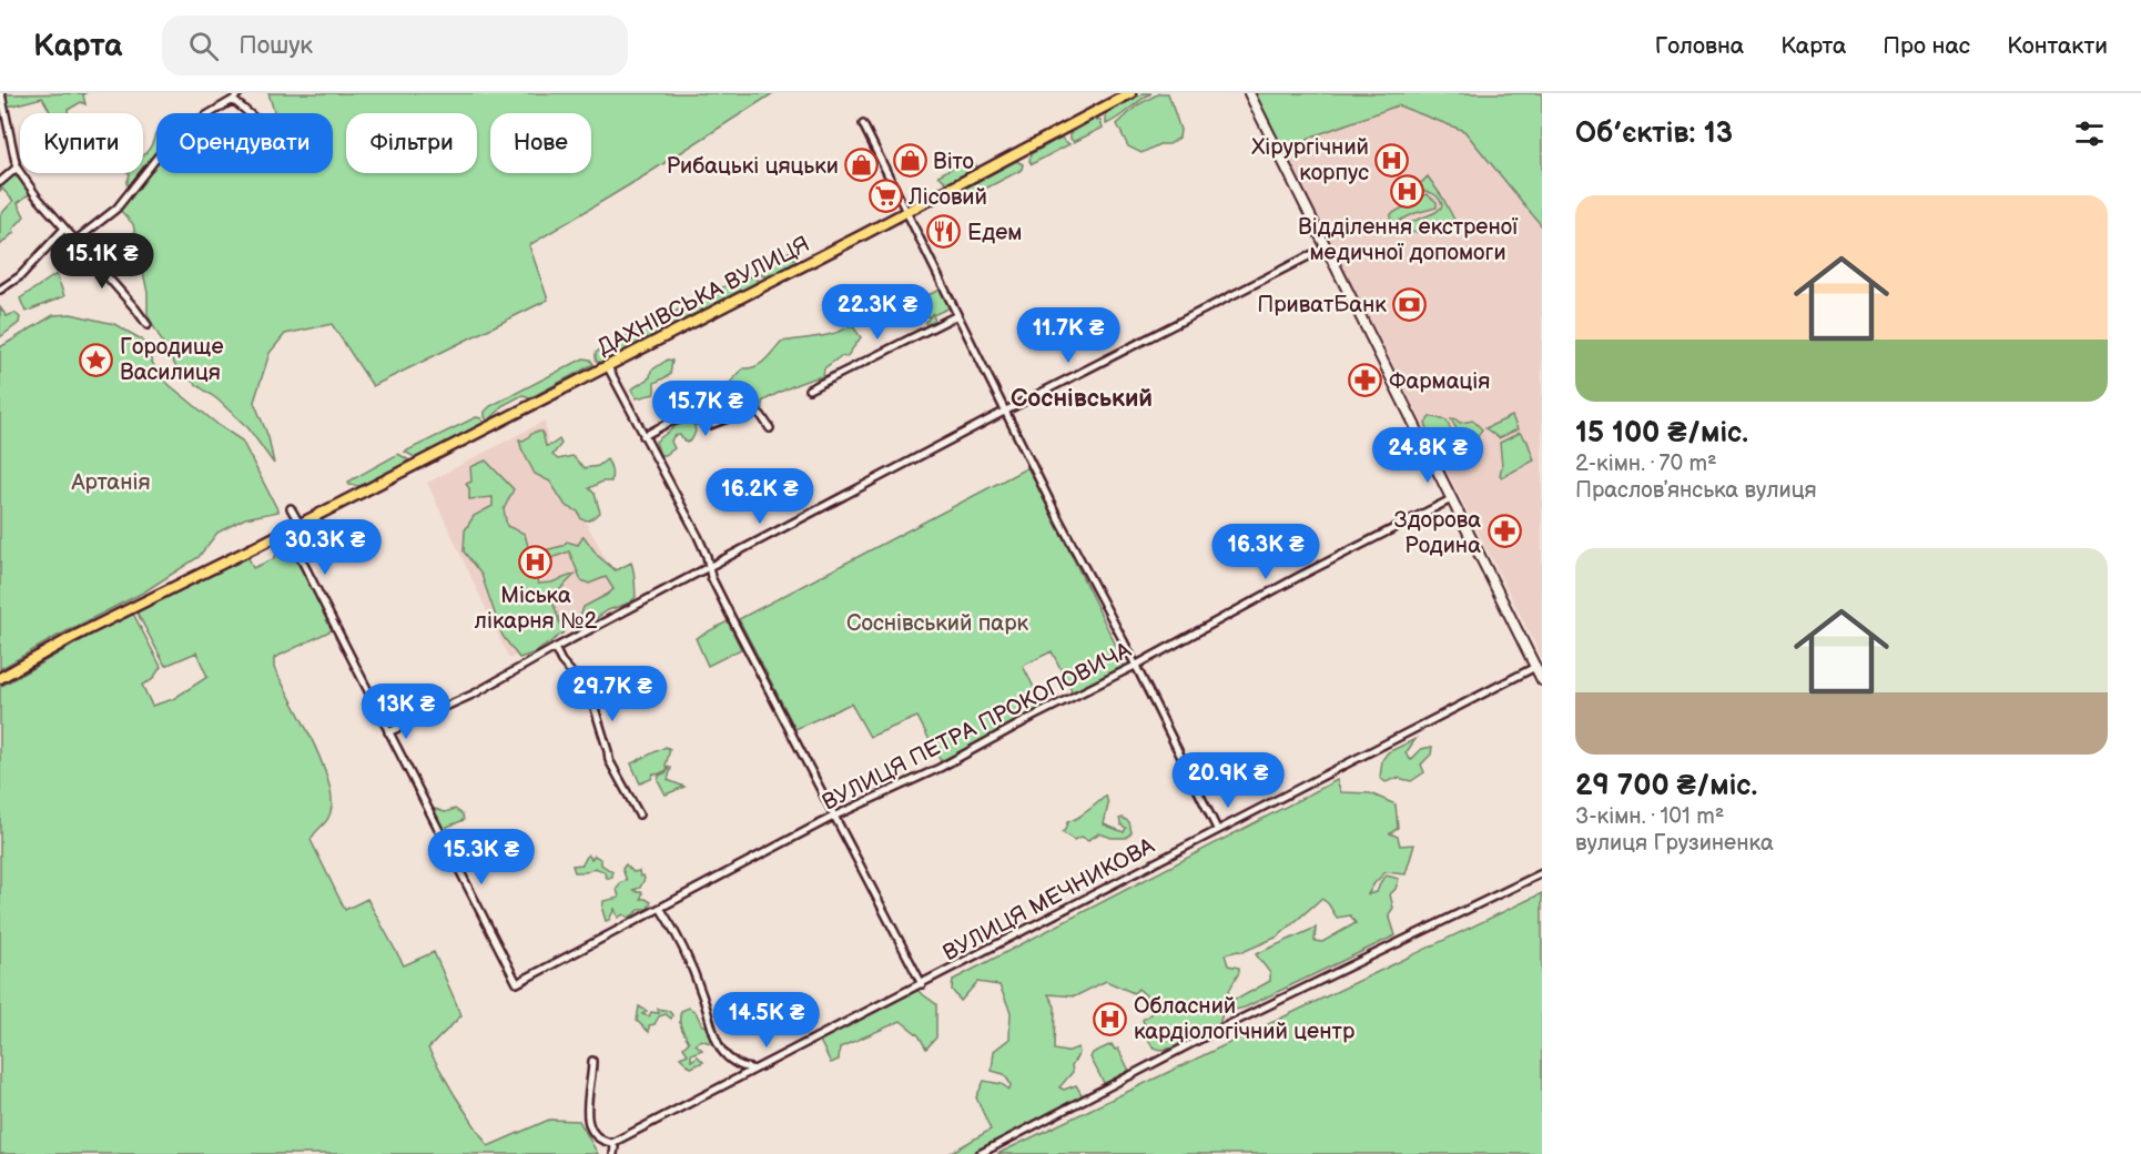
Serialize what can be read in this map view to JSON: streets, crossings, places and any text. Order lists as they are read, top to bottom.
{
  "streets": {
    "main road": ["ДАХНІВСЬКА ВУЛИЦЯ"],
    "street": ["ВУЛИЦЯ ПЕТРА ПРОКОПОВИЧА", "ВУЛИЦЯ МЕЧНИКОВА"]
  },
  "districts": ["Соснівський"],
  "parks": ["Артанія", "Соснівський парк"],
  "places": {
    "hospital": [
      "Хірургічний корпус",
      "Відділення екстреної медичної допомоги",
      "Міська лікарня №2",
      "Обласний кардіологічний центр"
    ],
    "shop": ["Віто", "Рибацькі цяцьки"],
    "supermarket": ["Лісовий"],
    "restaurant": ["Едем"],
    "bank": ["ПриватБанк"],
    "place": ["Городище Василиця"],
    "pharmacy": ["Фармація", "Здорова Родина"]
  },
  "page": {
    "header": "Карта",
    "search": "Пошук",
    "nav": [
      "Головна",
      "Карта",
      "Про нас",
      "Контакти"
    ],
    "heading": "Об’єктів: 13",
    "chip": [
      "Купити",
      "Орендувати",
      "Фільтри",
      "Нове"
    ],
    "list": [
      {
        "name": "15 100 ₴/міс.",
        "note": "2-кімн. · 70 m² · Прасловʼянська вулиця"
      },
      {
        "name": "29 700 ₴/міс.",
        "note": "3-кімн. · 101 m² · вулиця Грузиненка"
      }
    ],
    "price": [
      "15.1K ₴",
      "22.3K ₴",
      "11.7K ₴",
      "15.7K ₴",
      "24.8K ₴",
      "16.2K ₴",
      "30.3K ₴",
      "16.3K ₴",
      "29.7K ₴",
      "13K ₴",
      "20.9K ₴",
      "15.3K ₴",
      "14.5K ₴"
    ]
  }
}
